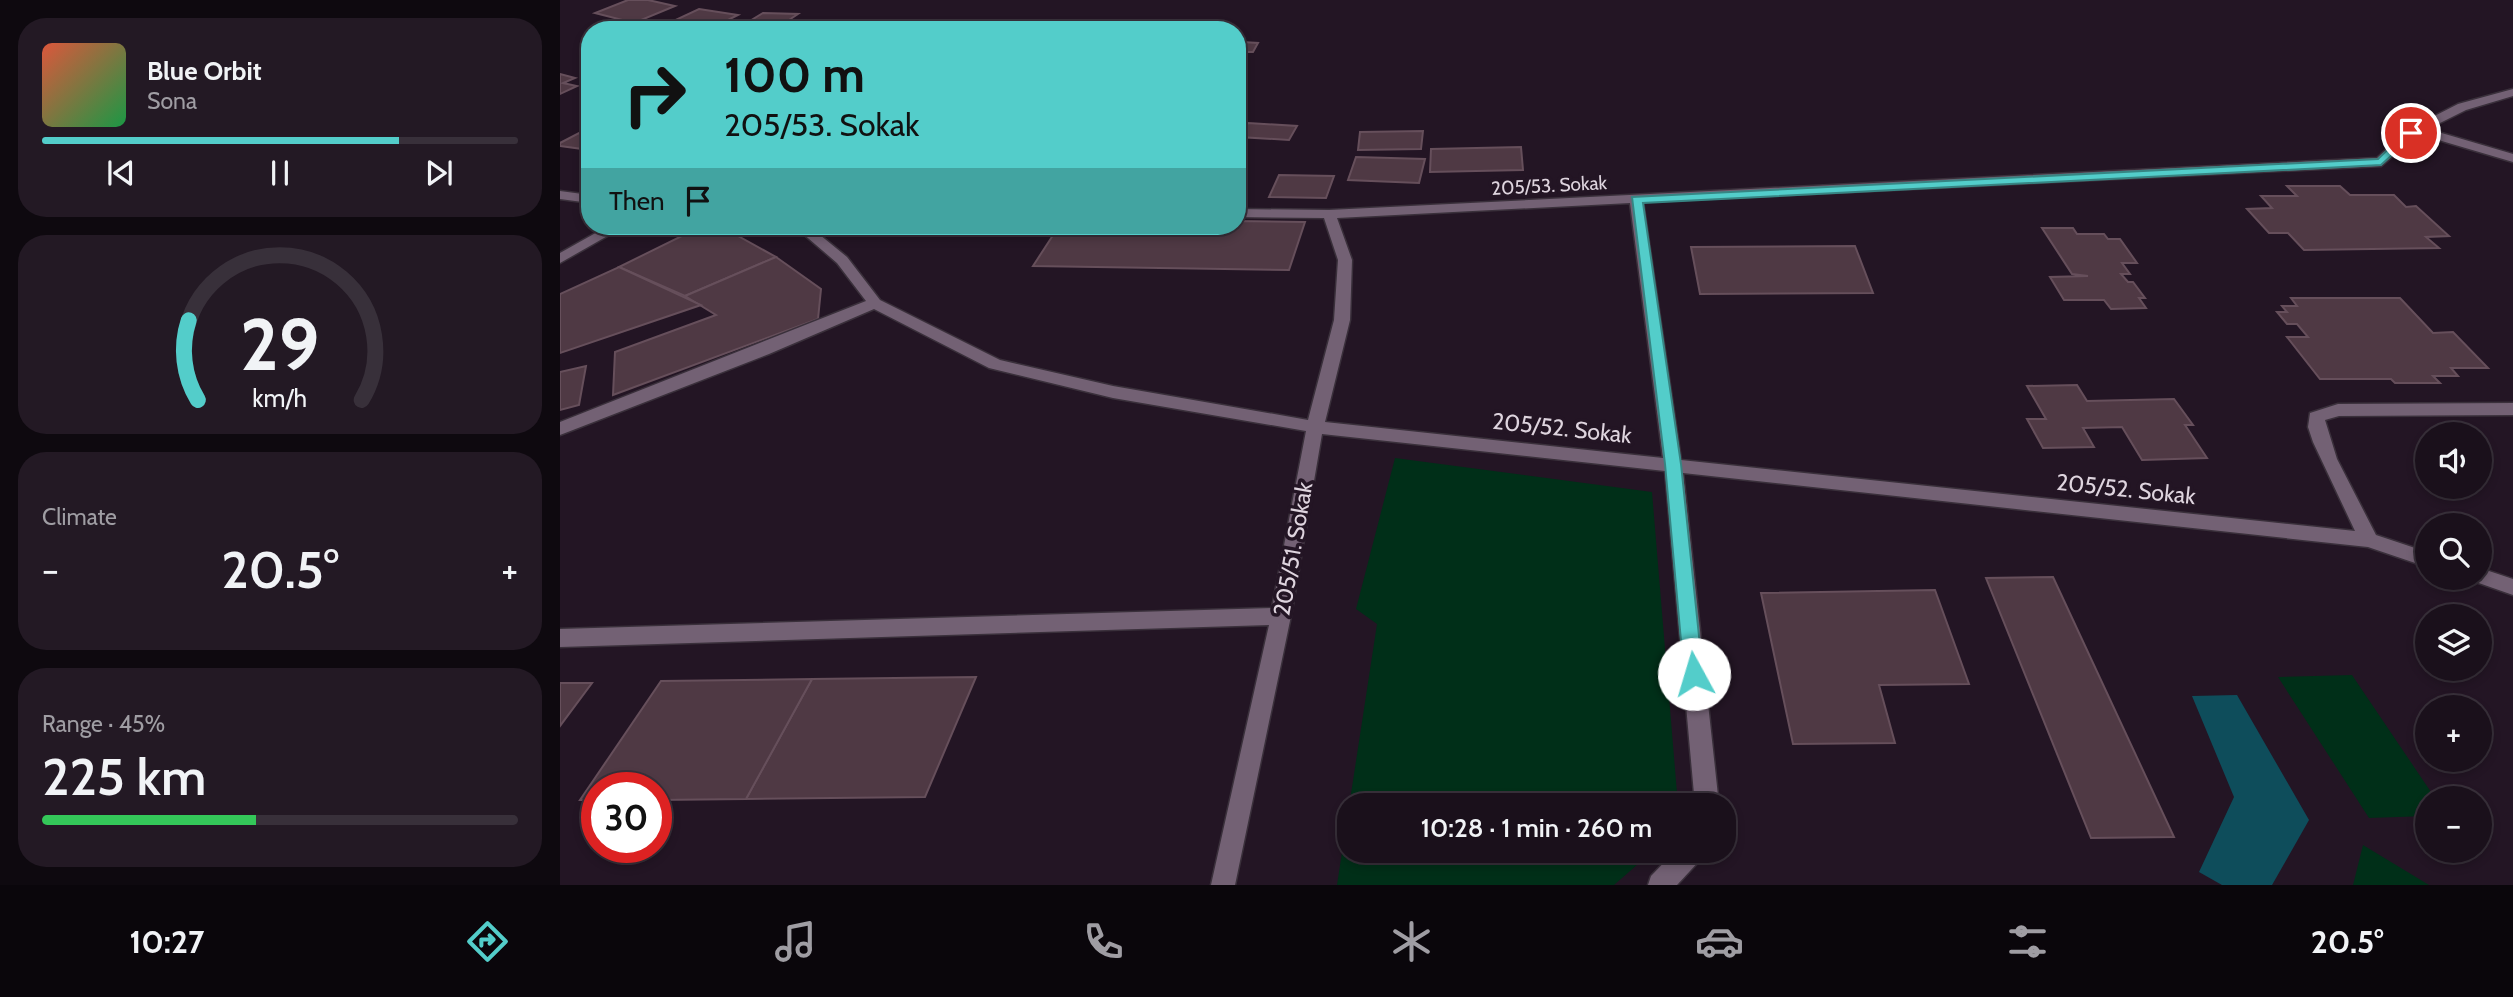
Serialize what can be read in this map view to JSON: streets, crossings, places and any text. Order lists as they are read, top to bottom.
{
  "streets": {
    "street": ["205/53. Sokak", "205/52. Sokak", "205/51. Sokak"]
  },
  "crossings": [
    ["205/53. Sokak", "205/51. Sokak"],
    ["205/52. Sokak", "205/51. Sokak"]
  ],
  "page": {
    "turn": ["100 m", "205/53. Sokak"],
    "song": ["Blue Orbit", "Sona"],
    "then": "Then",
    "map_buttons": ["+", "−"],
    "tile": [
      "Climate",
      ["Range · 45%", "225 km"]
    ],
    "heat": ["−", "20.5°", "+"],
    "limit": "30",
    "trip": "10:28 · 1 min · 260 m",
    "tabs": ["10:27", "20.5°"],
    "gauge": ["29", "km/h"]
  }
}
